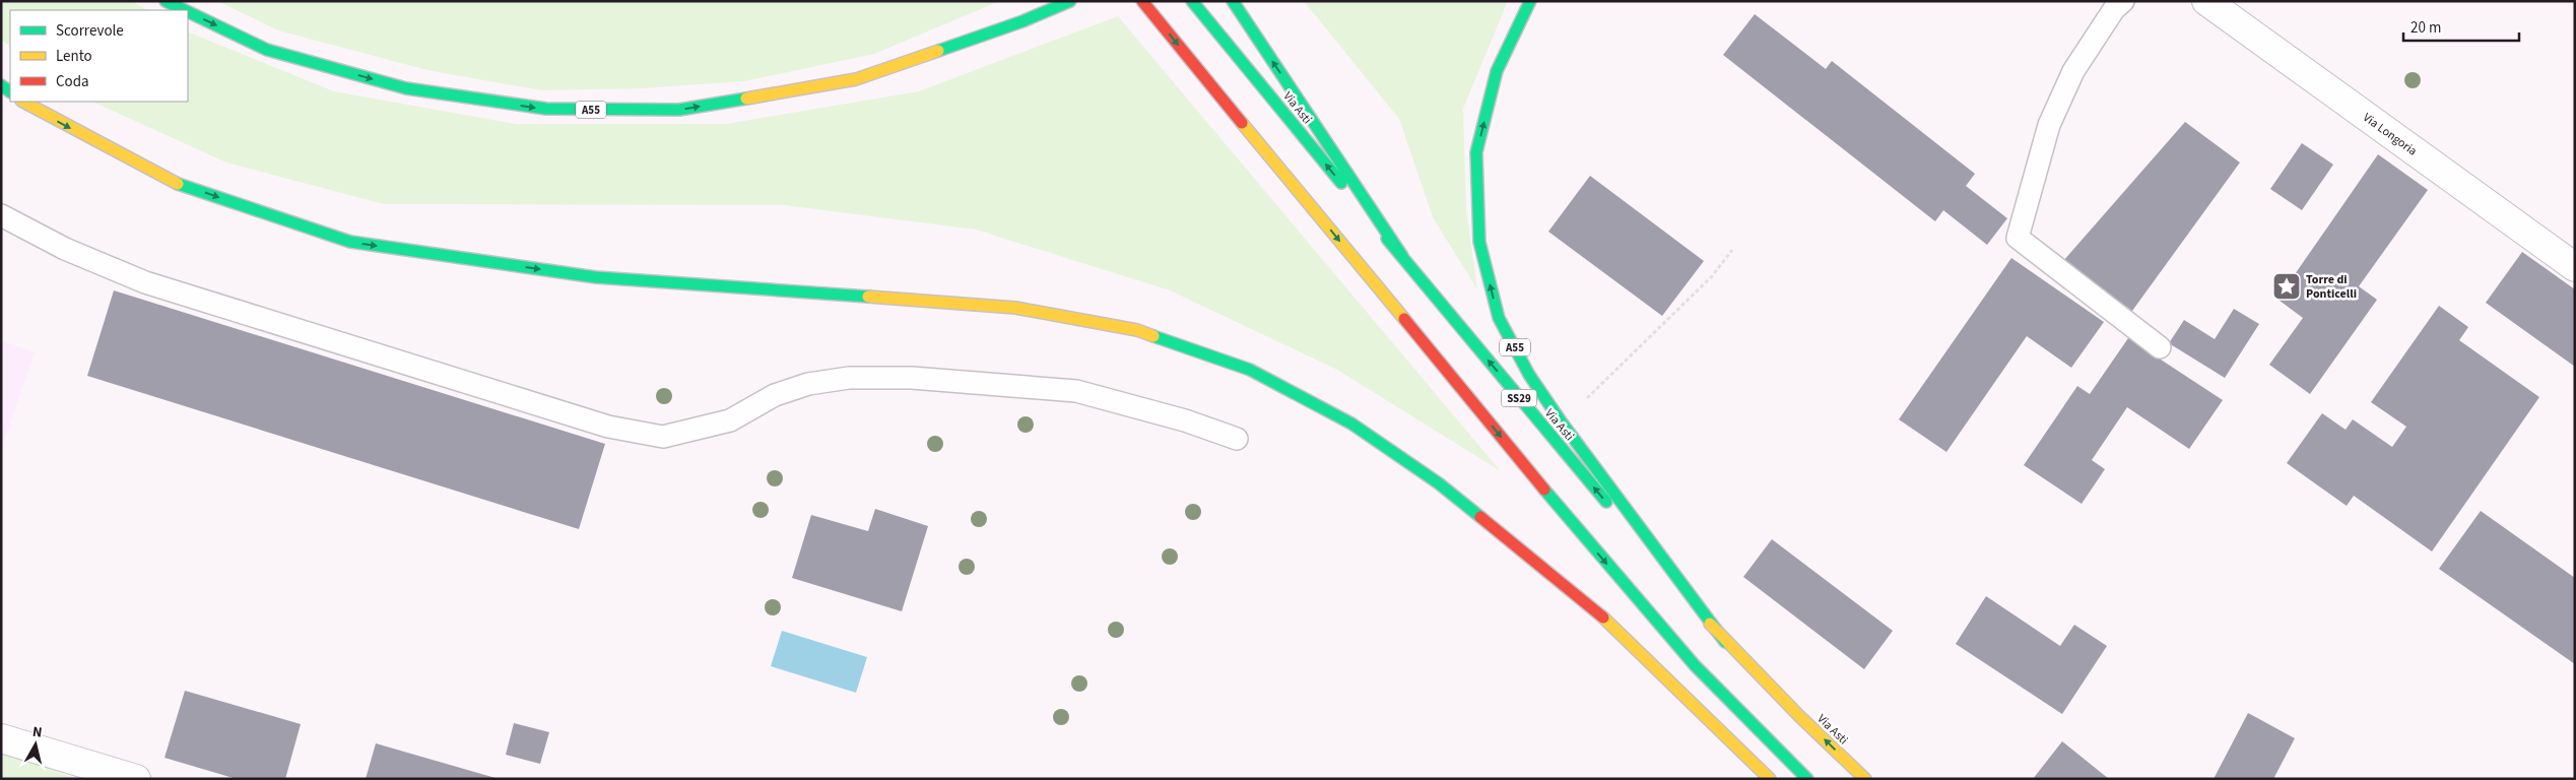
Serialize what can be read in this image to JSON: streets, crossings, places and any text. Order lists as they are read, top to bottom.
{
  "streets": {
    "main road": ["Via Asti", "A55", "SS29"],
    "street": ["Via Longoria"]
  },
  "crossings": [
    ["Via Asti", "A55"]
  ],
  "places": {
    "place": ["Torre di Ponticelli"]
  },
  "legend": ["Scorrevole", "Lento", "Coda"],
  "scale_bar": "20 m",
  "north": "top"
}
